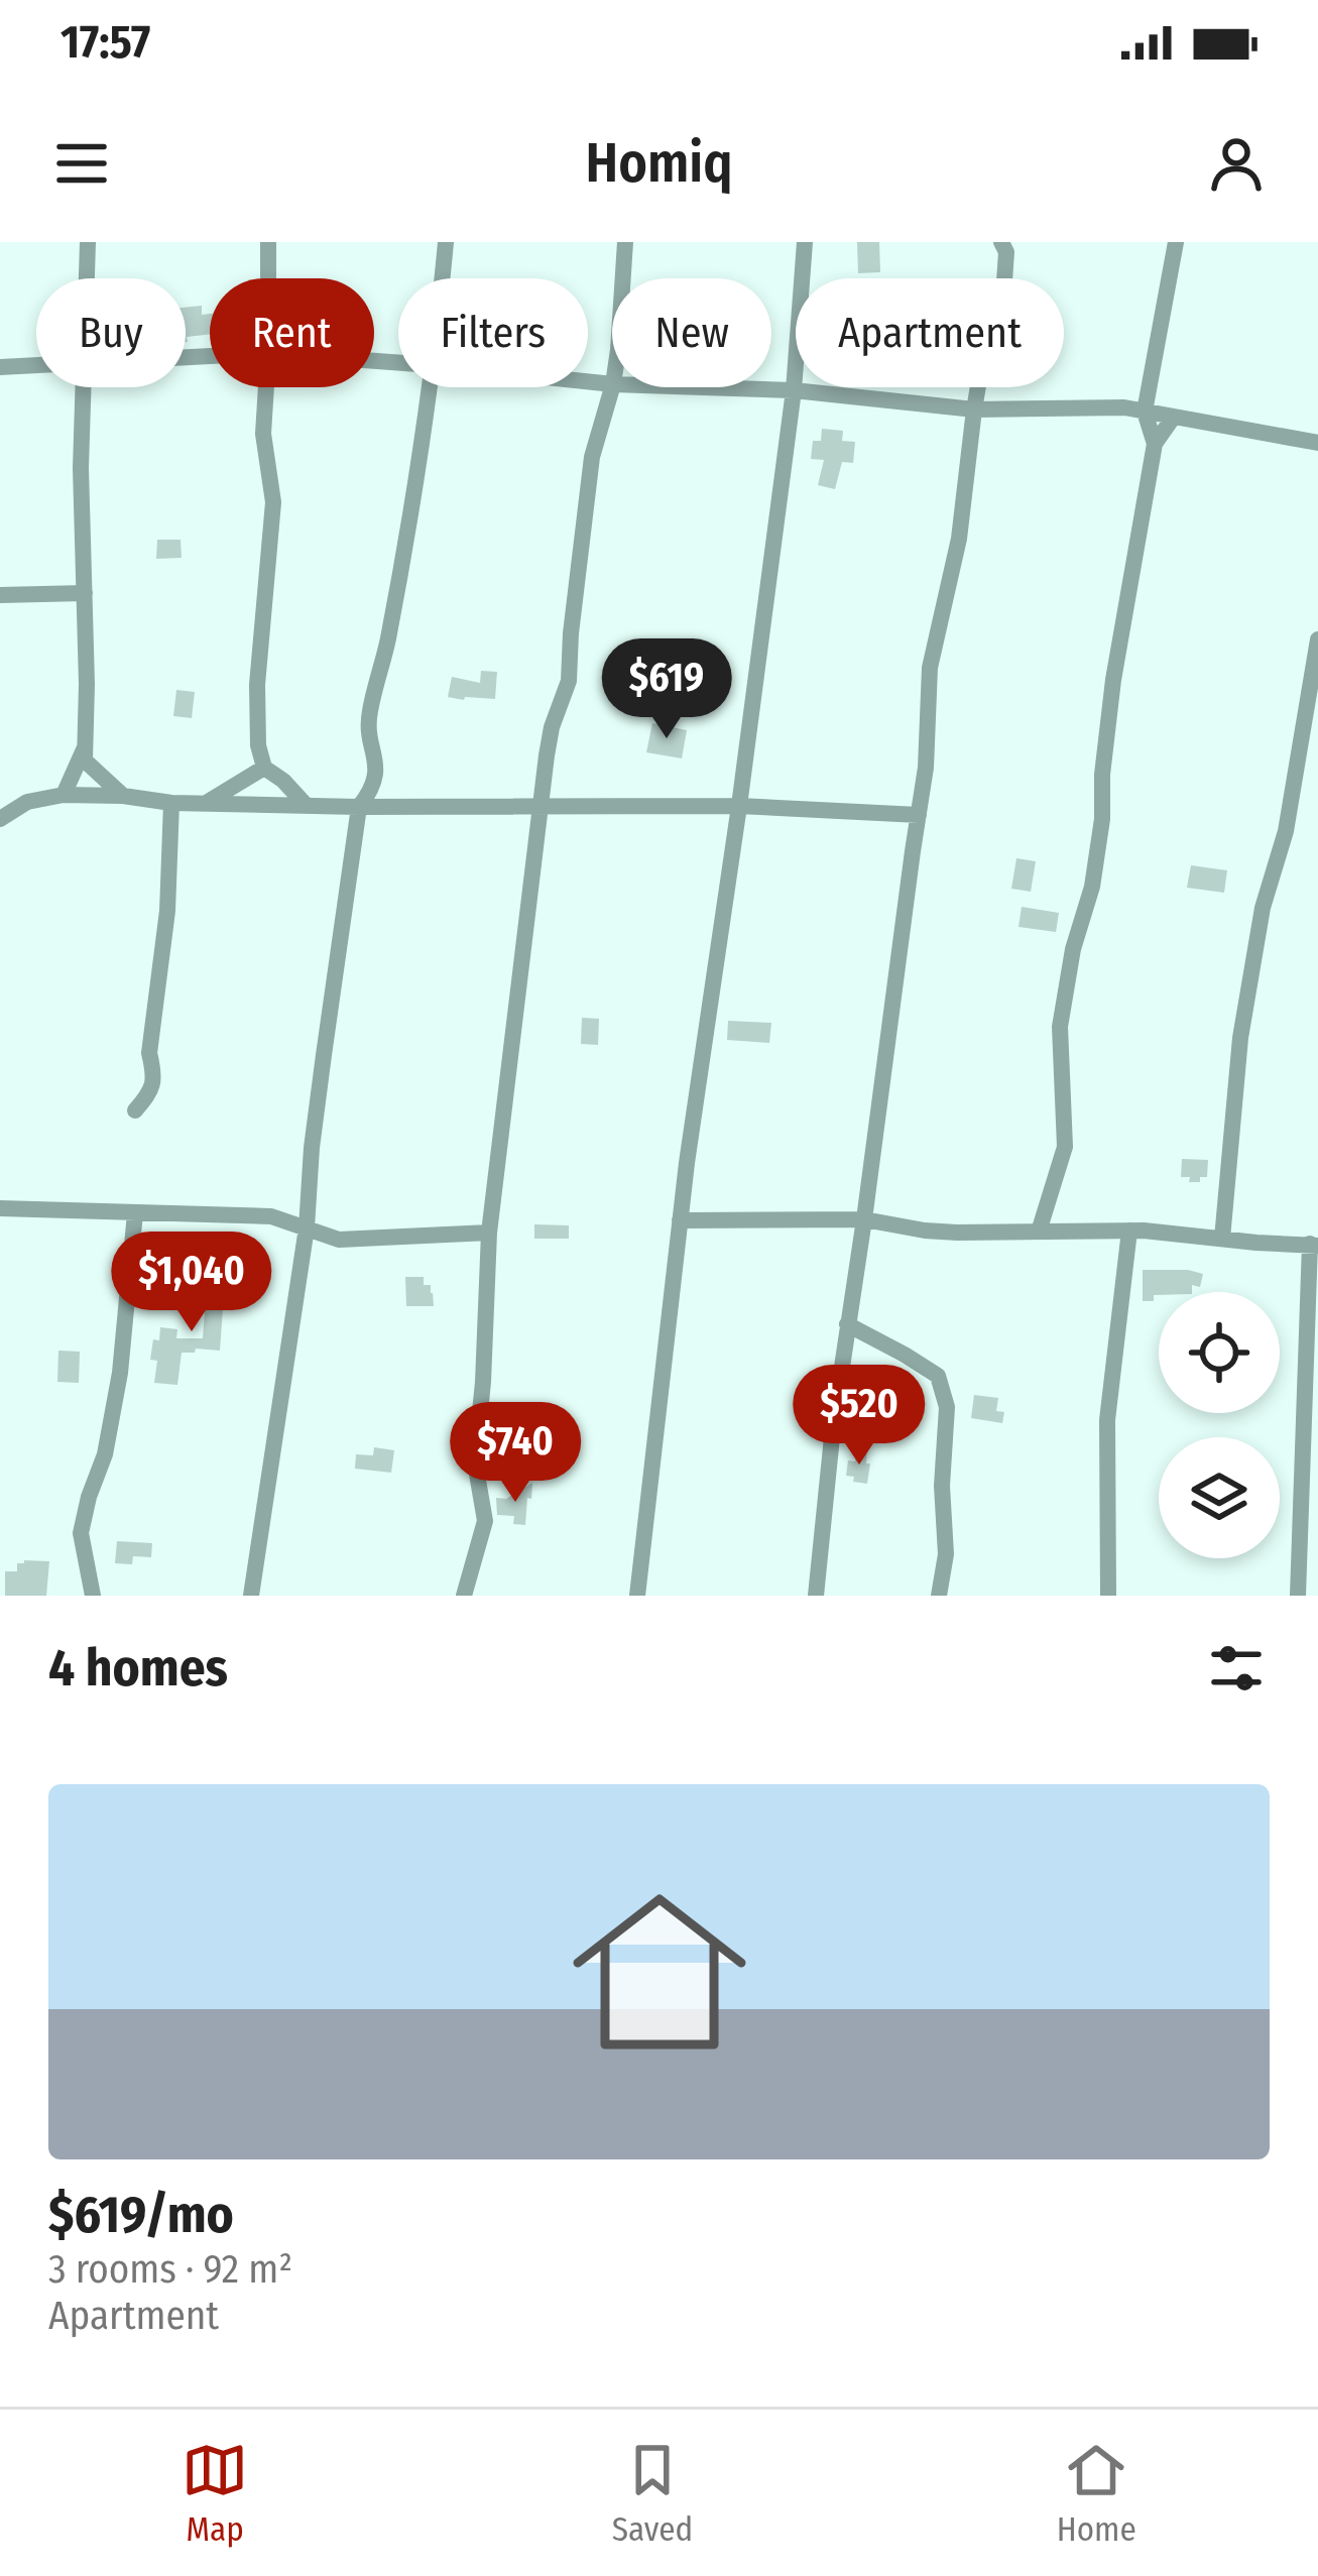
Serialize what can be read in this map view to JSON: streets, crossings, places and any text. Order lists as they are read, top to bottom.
{
  "page": {
    "status": "17:57",
    "header": "Homiq",
    "chip": [
      "Buy",
      "Rent",
      "Filters",
      "New",
      "Apartment"
    ],
    "price": [
      "$619",
      "$1,040",
      "$520",
      "$740"
    ],
    "heading": "4 homes",
    "list": [
      {
        "name": "$619/mo",
        "note": "3 rooms · 92 m² · Apartment"
      }
    ],
    "tabs": ["Map", "Saved", "Home"]
  }
}
